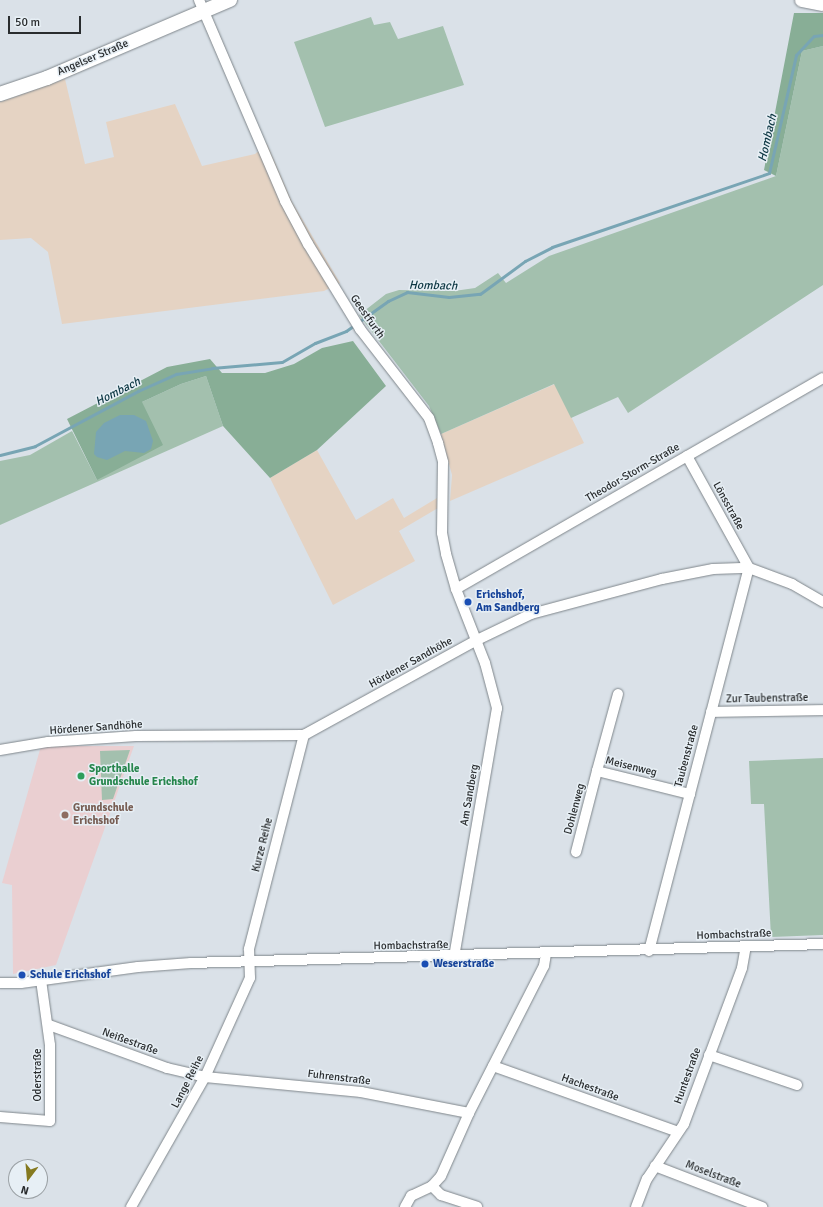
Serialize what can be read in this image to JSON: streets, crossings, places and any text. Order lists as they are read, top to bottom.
{
  "streets": {
    "main road": ["Angelser Straße"],
    "street": [
      "Geestfurth",
      "Theodor-Storm-Straße",
      "Lönsstraße",
      "Hördener Sandhöhe",
      "Zur Taubenstraße",
      "Taubenstraße",
      "Meisenweg",
      "Am Sandberg",
      "Dohlenweg",
      "Kurze Reihe",
      "Hombachstraße",
      "Neißestraße",
      "Oderstraße",
      "Huntestraße",
      "Fuhrenstraße",
      "Lange Reihe",
      "Hachestraße",
      "Moselstraße"
    ]
  },
  "crossings": [
    ["Angelser Straße", "Geestfurth"],
    ["Geestfurth", "Theodor-Storm-Straße"],
    ["Geestfurth", "Hördener Sandhöhe"],
    ["Geestfurth", "Am Sandberg"],
    ["Theodor-Storm-Straße", "Lönsstraße"],
    ["Lönsstraße", "Hördener Sandhöhe"],
    ["Lönsstraße", "Taubenstraße"],
    ["Hördener Sandhöhe", "Taubenstraße"],
    ["Hördener Sandhöhe", "Am Sandberg"],
    ["Hördener Sandhöhe", "Kurze Reihe"],
    ["Zur Taubenstraße", "Taubenstraße"],
    ["Taubenstraße", "Meisenweg"],
    ["Taubenstraße", "Hombachstraße"],
    ["Meisenweg", "Dohlenweg"],
    ["Am Sandberg", "Hombachstraße"],
    ["Kurze Reihe", "Hombachstraße"],
    ["Kurze Reihe", "Lange Reihe"],
    ["Hombachstraße", "Oderstraße"],
    ["Hombachstraße", "Huntestraße"],
    ["Hombachstraße", "Lange Reihe"],
    ["Neißestraße", "Oderstraße"],
    ["Neißestraße", "Fuhrenstraße"],
    ["Neißestraße", "Lange Reihe"],
    ["Huntestraße", "Hachestraße"],
    ["Huntestraße", "Moselstraße"],
    ["Fuhrenstraße", "Lange Reihe"]
  ],
  "water": ["Hombach"],
  "places": [
    "Erichshof, Am Sandberg",
    "Sporthalle Grundschule Erichshof",
    "Grundschule Erichshof",
    "Weserstraße",
    "Schule Erichshof"
  ],
  "scale_bar": "50 m",
  "north": "bottom"
}
